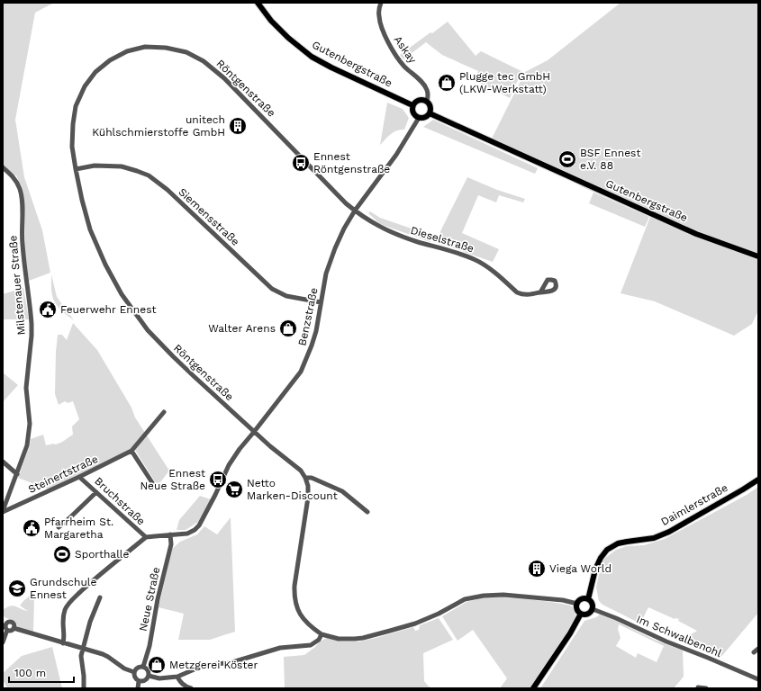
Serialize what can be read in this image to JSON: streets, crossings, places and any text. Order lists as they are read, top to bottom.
{
  "streets": {
    "main road": ["Gutenbergstraße", "Daimlerstraße"],
    "street": [
      "Askay",
      "Röntgenstraße",
      "Siemensstraße",
      "Dieselstraße",
      "Milstenauer Straße",
      "Benzstraße",
      "Steinertstraße",
      "Bruchstraße",
      "Neue Straße",
      "Im Schwalbenohl"
    ]
  },
  "crossings": [
    ["Askay", "Gutenbergstraße"],
    ["Askay", "Benzstraße"],
    ["Gutenbergstraße", "Benzstraße"],
    ["Röntgenstraße", "Siemensstraße"],
    ["Röntgenstraße", "Dieselstraße"],
    ["Röntgenstraße", "Benzstraße"],
    ["Siemensstraße", "Benzstraße"],
    ["Dieselstraße", "Benzstraße"],
    ["Milstenauer Straße", "Steinertstraße"],
    ["Benzstraße", "Bruchstraße"],
    ["Benzstraße", "Neue Straße"],
    ["Steinertstraße", "Bruchstraße"],
    ["Bruchstraße", "Neue Straße"],
    ["Daimlerstraße", "Im Schwalbenohl"]
  ],
  "places": {
    "shop": ["Plugge tec GmbH (LKW-Werkstatt)", "Walter Arens", "Metzgerei Köster"],
    "building": ["unitech Kühlschmierstoffe GmbH", "Viega World"],
    "sports": ["BSF Ennest e.V. 88", "Sporthalle"],
    "bus stop": ["Ennest Röntgenstraße", "Ennest Neue Straße"],
    "public building": ["Feuerwehr Ennest", "Pfarrheim St. Margaretha"],
    "supermarket": ["Netto Marken-Discount"],
    "school or university": ["Grundschule Ennest"]
  },
  "scale_bar": "100 m"
}
